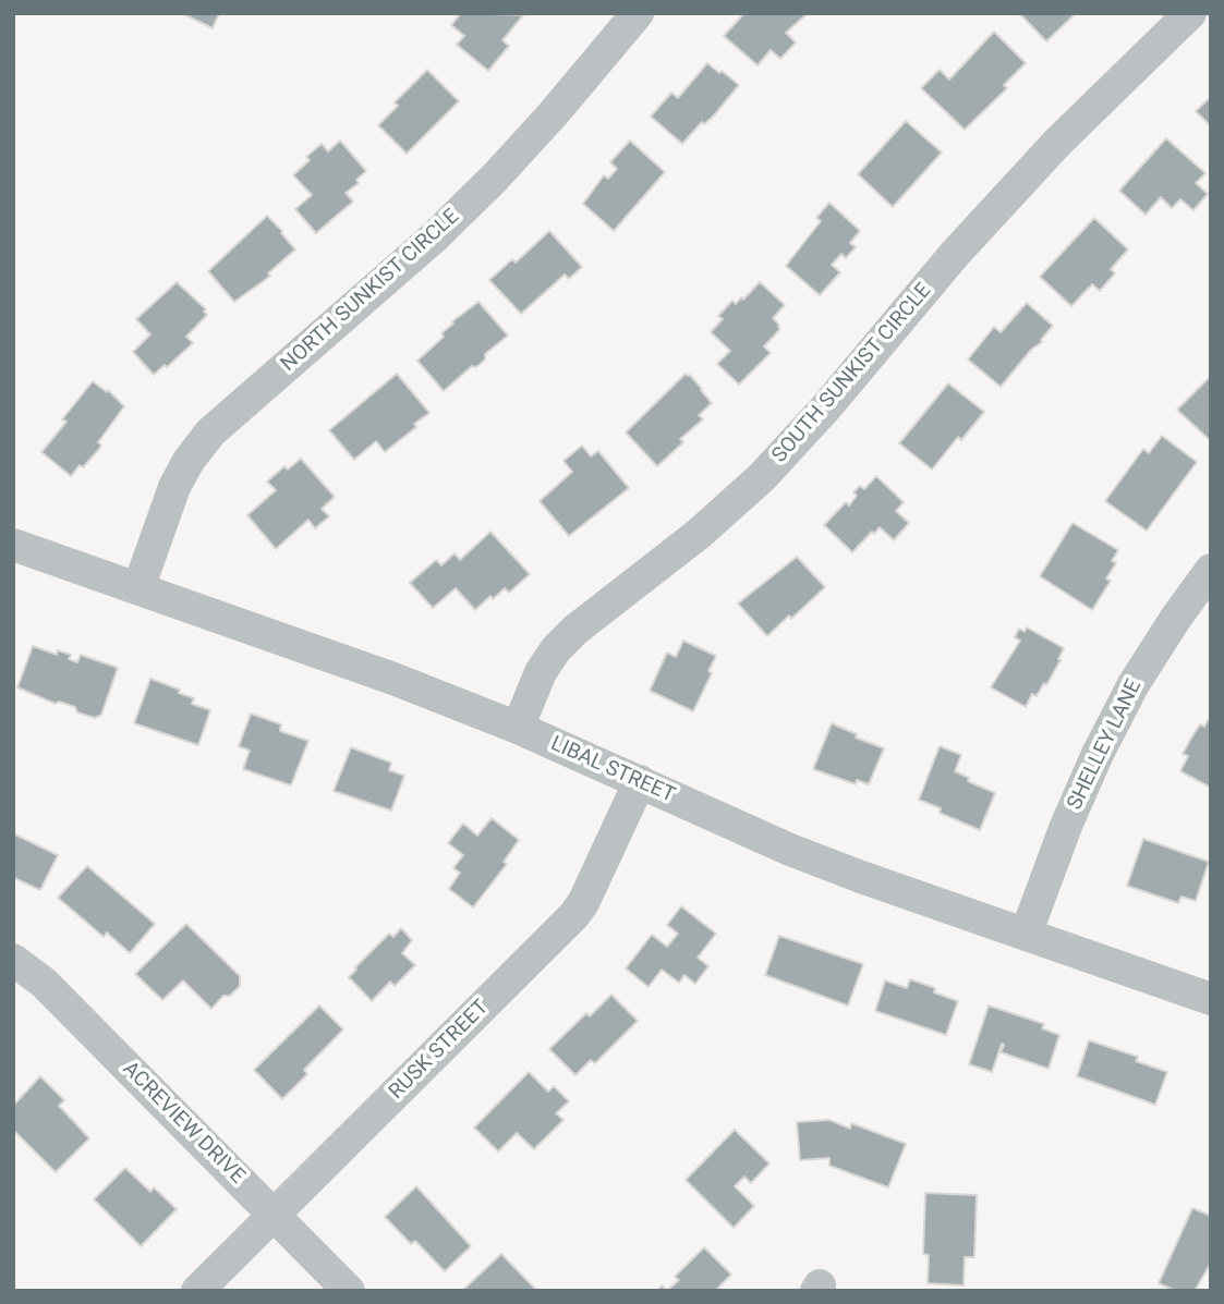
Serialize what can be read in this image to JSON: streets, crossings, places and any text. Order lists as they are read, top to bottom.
{
  "streets": {
    "street": [
      "NORTH SUNKIST CIRCLE",
      "SOUTH SUNKIST CIRCLE",
      "SHELLEY LANE",
      "LIBAL STREET",
      "RUSK STREET",
      "ACREVIEW DRIVE"
    ]
  },
  "crossings": [
    ["NORTH SUNKIST CIRCLE", "LIBAL STREET"],
    ["SOUTH SUNKIST CIRCLE", "LIBAL STREET"],
    ["SHELLEY LANE", "LIBAL STREET"],
    ["LIBAL STREET", "RUSK STREET"],
    ["RUSK STREET", "ACREVIEW DRIVE"]
  ]
}
